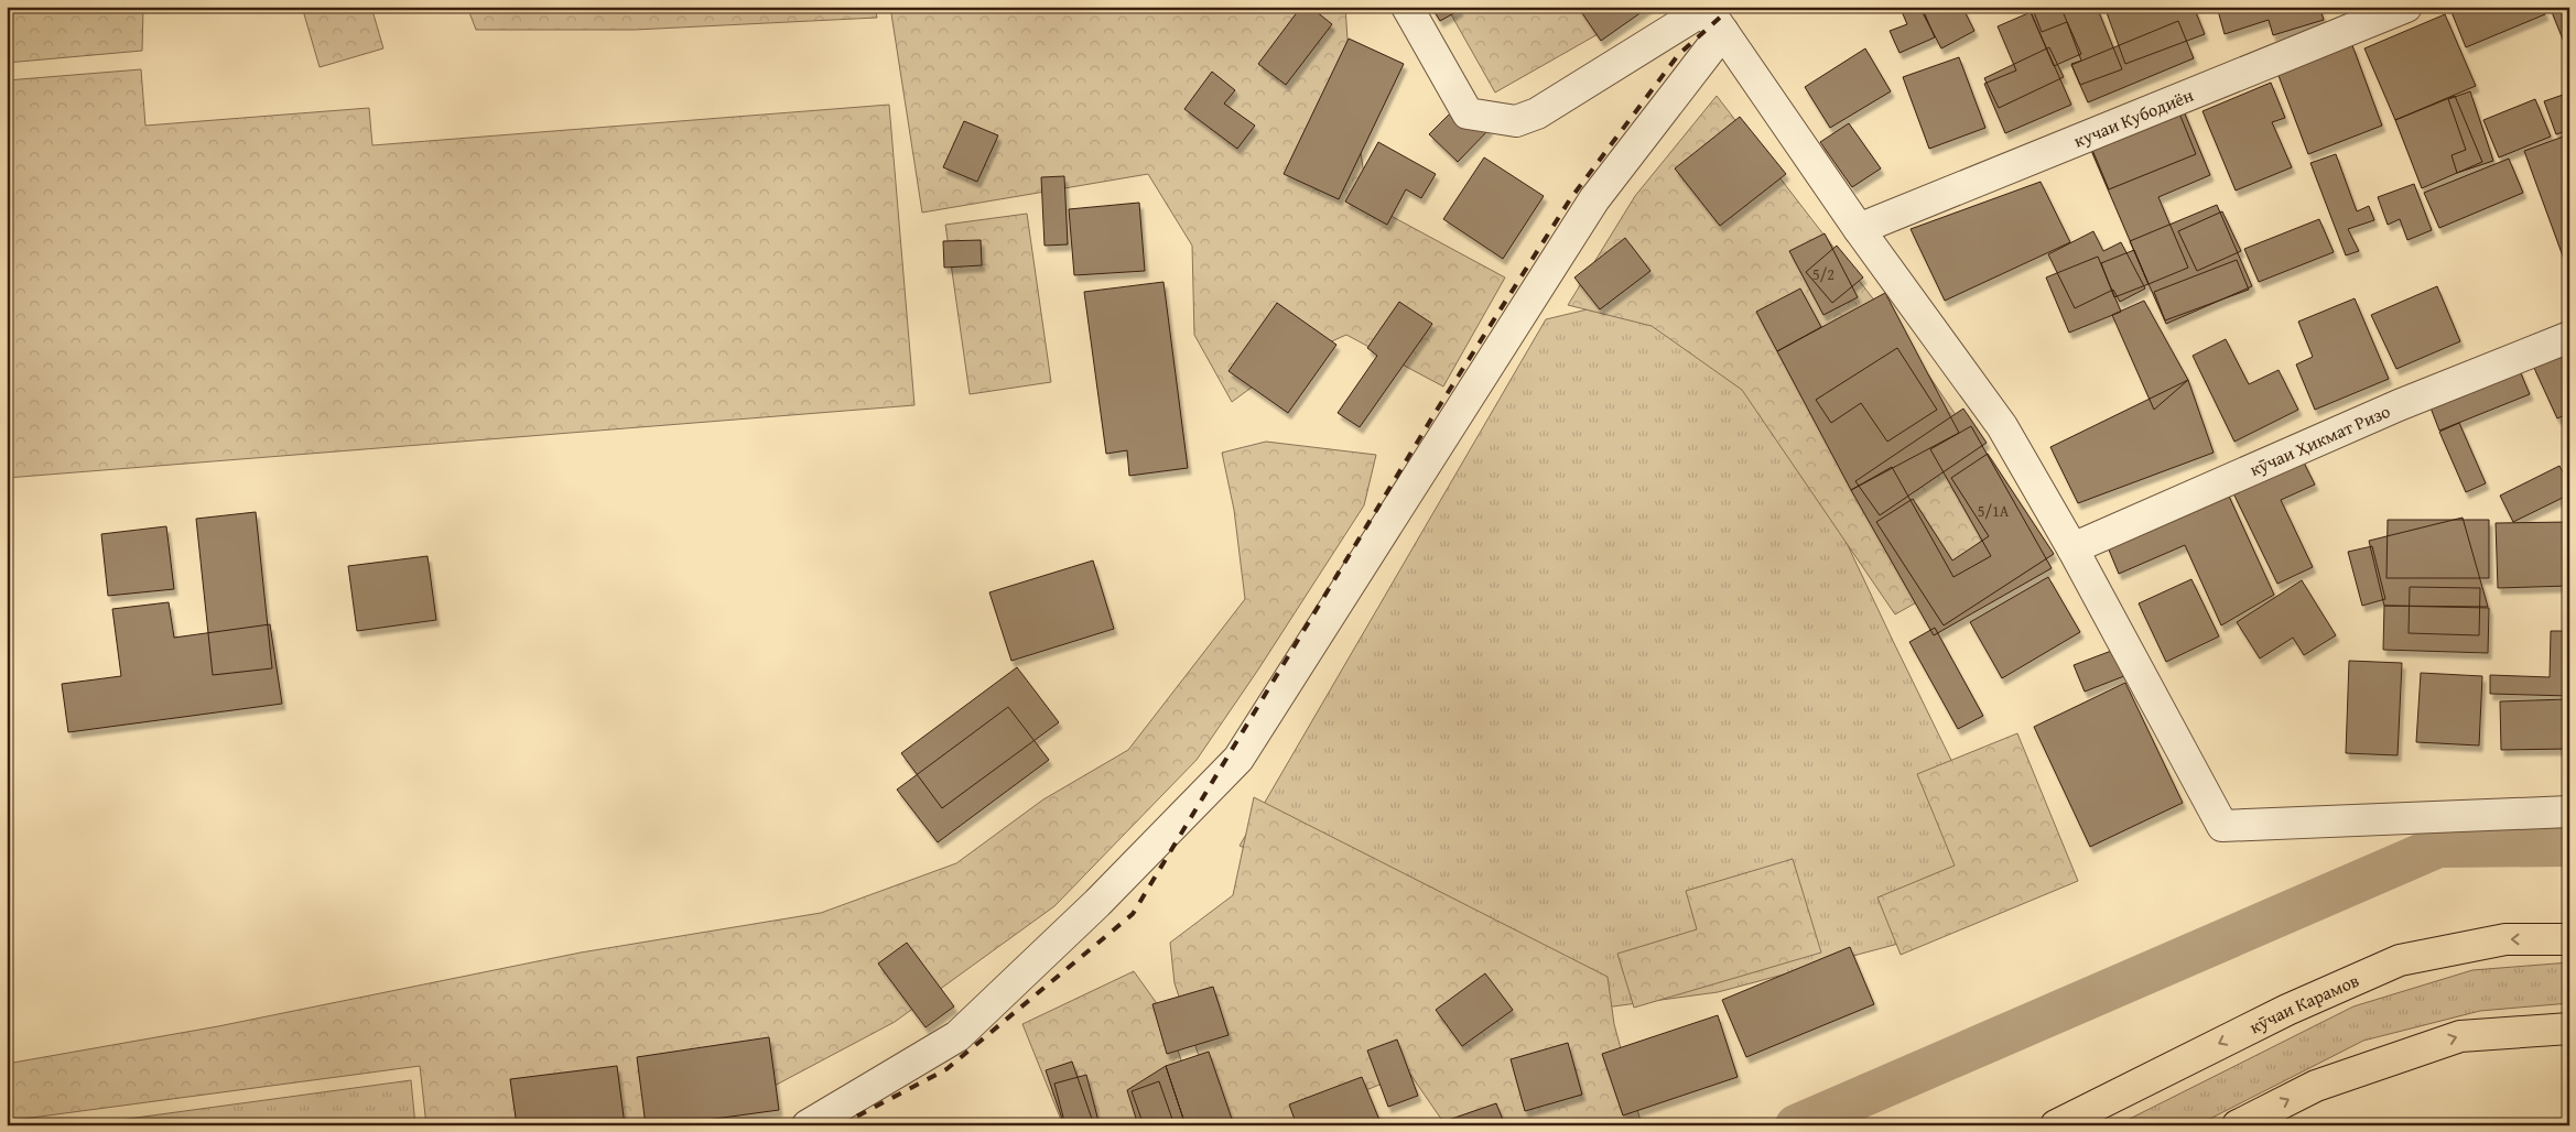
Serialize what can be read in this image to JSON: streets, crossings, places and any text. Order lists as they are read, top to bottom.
{
  "streets": {
    "main road": ["кӯчаи Карамов"],
    "street": ["кучаи Кубодиён", "кӯчаи Ҳикмат Ризо"]
  },
  "house_numbers": ["5/2", "5/1А"]
}
